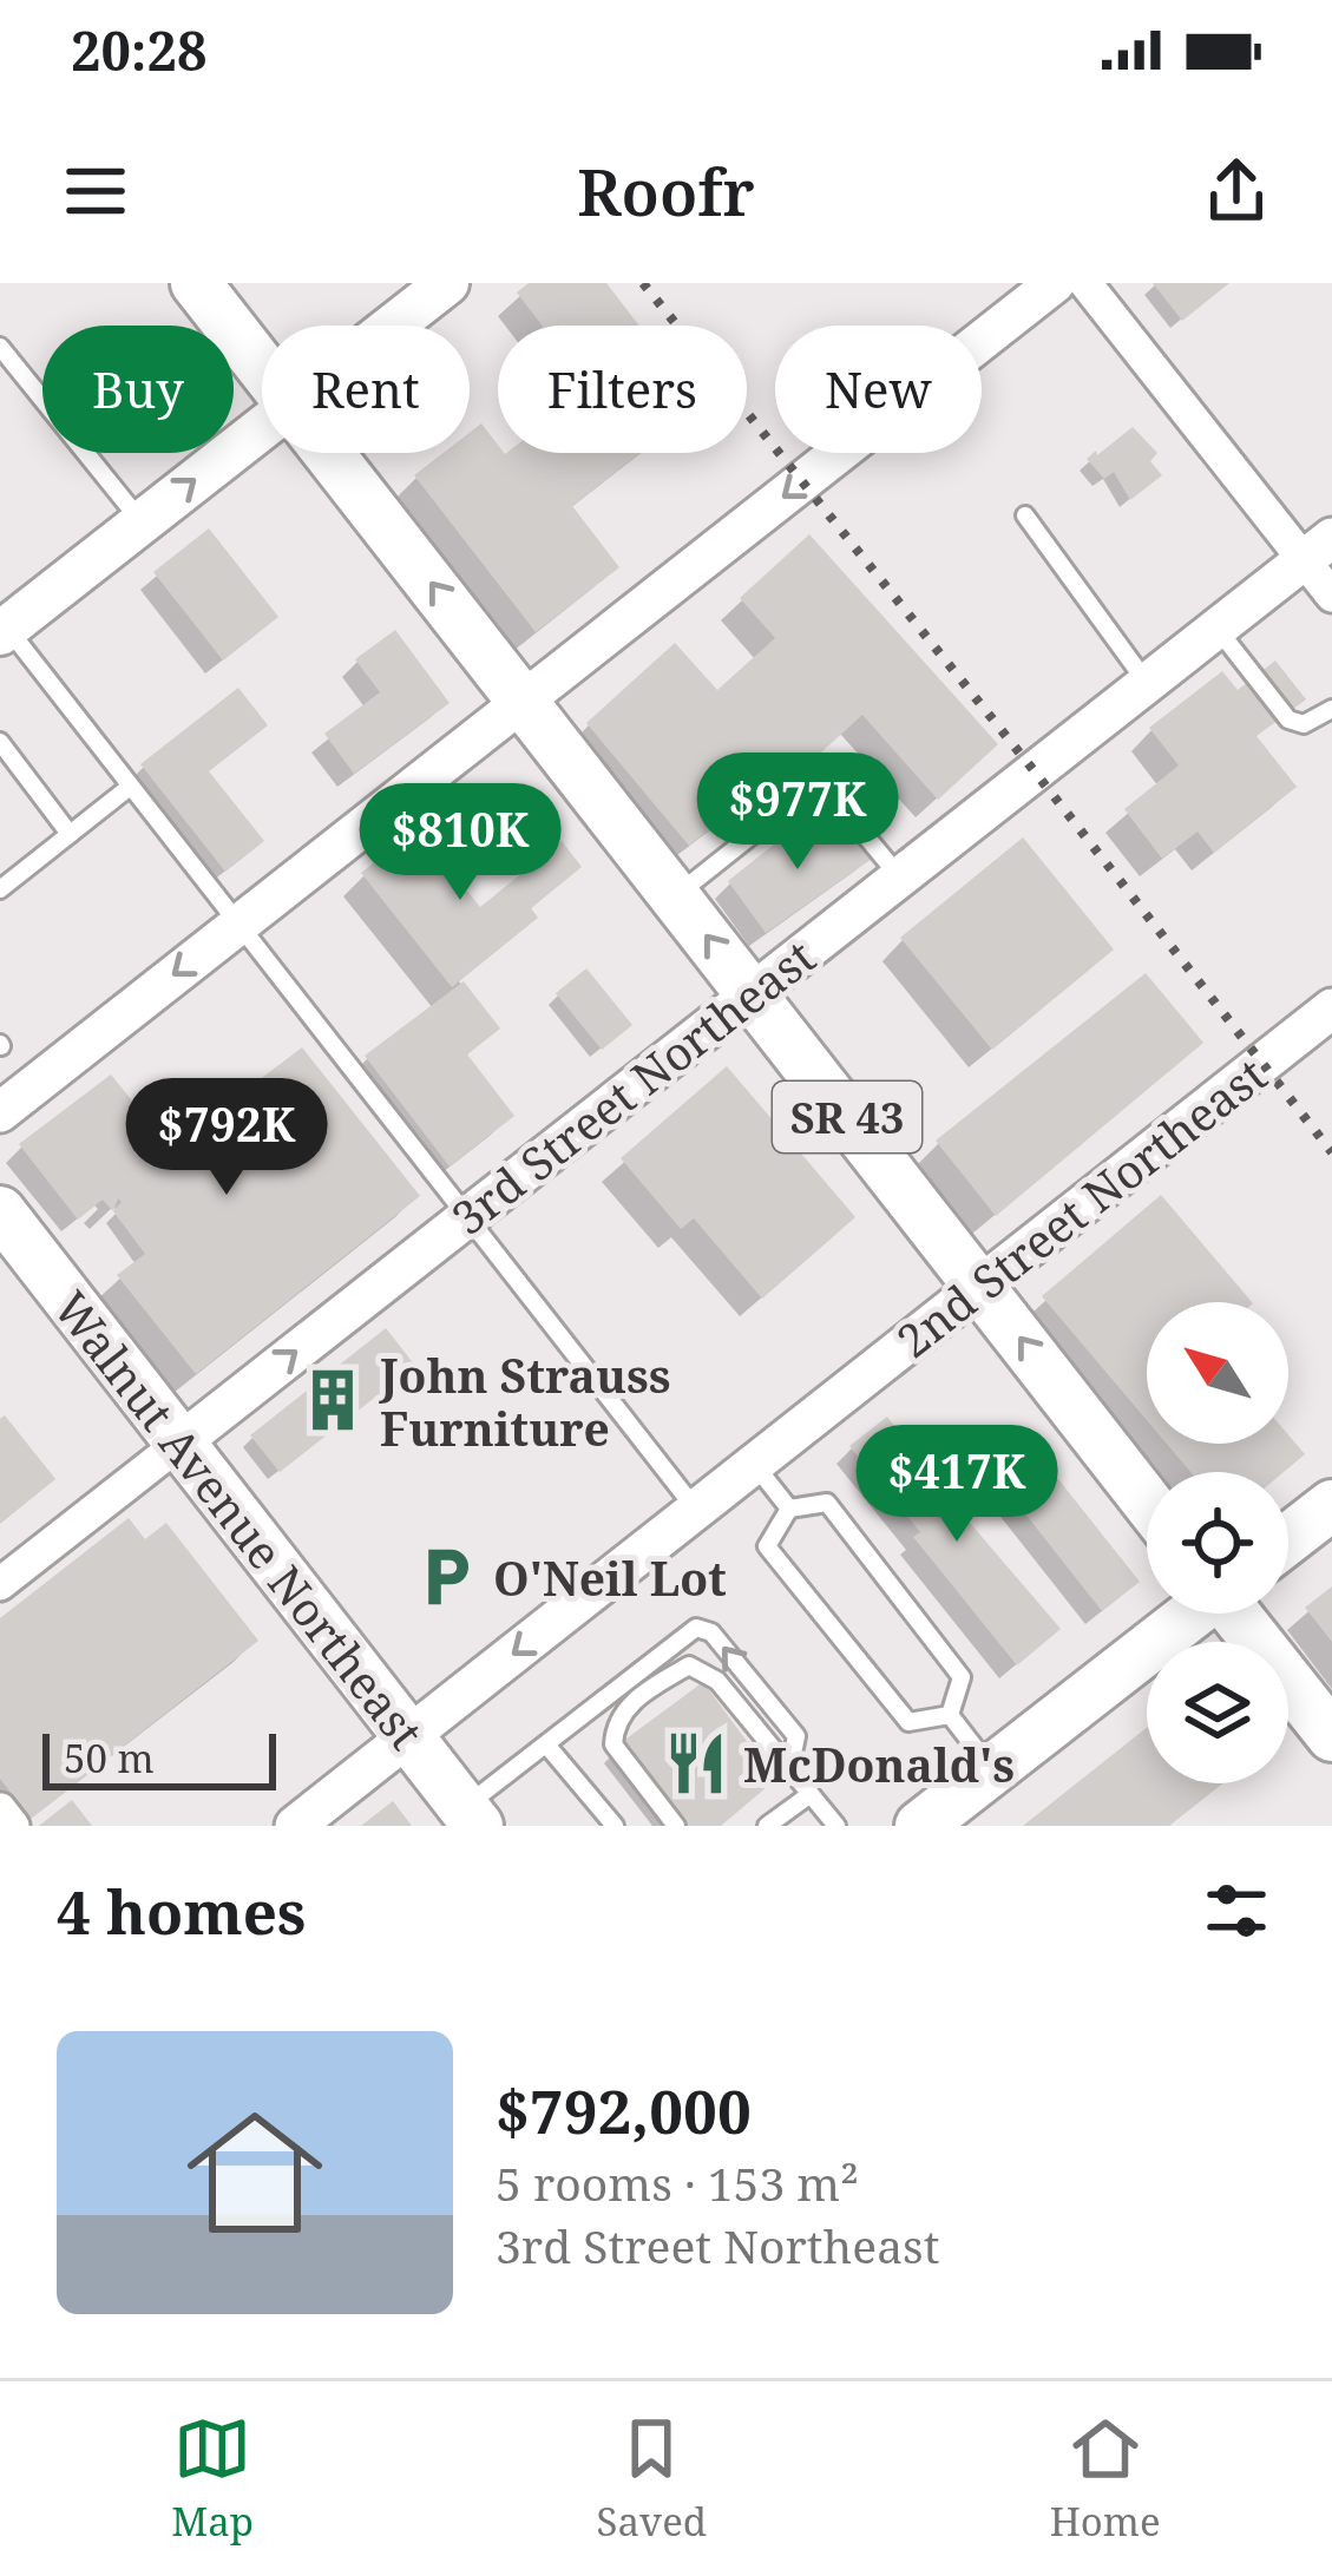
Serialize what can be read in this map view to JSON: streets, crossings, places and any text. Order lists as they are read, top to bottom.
{
  "streets": {
    "main road": ["SR 43", "Walnut Avenue Northeast"],
    "street": ["3rd Street Northeast", "2nd Street Northeast"]
  },
  "crossings": [
    ["3rd Street Northeast", "SR 43"],
    ["3rd Street Northeast", "Walnut Avenue Northeast"],
    ["SR 43", "2nd Street Northeast"],
    ["2nd Street Northeast", "Walnut Avenue Northeast"]
  ],
  "places": {
    "building": ["John Strauss Furniture"],
    "parking": ["O'Neil Lot"],
    "restaurant": ["McDonald's"]
  },
  "scale_bar": "50 m",
  "north": "top left",
  "page": {
    "status": "20:28",
    "header": "Roofr",
    "chip": [
      "Buy",
      "Rent",
      "Filters",
      "New"
    ],
    "price": [
      "$977K",
      "$810K",
      "$792K",
      "$417K"
    ],
    "scale": "50 m",
    "heading": "4 homes",
    "list": [
      {
        "name": "$792,000",
        "note": "5 rooms · 153 m² · 3rd Street Northeast"
      }
    ],
    "tabs": ["Map", "Saved", "Home"]
  }
}
